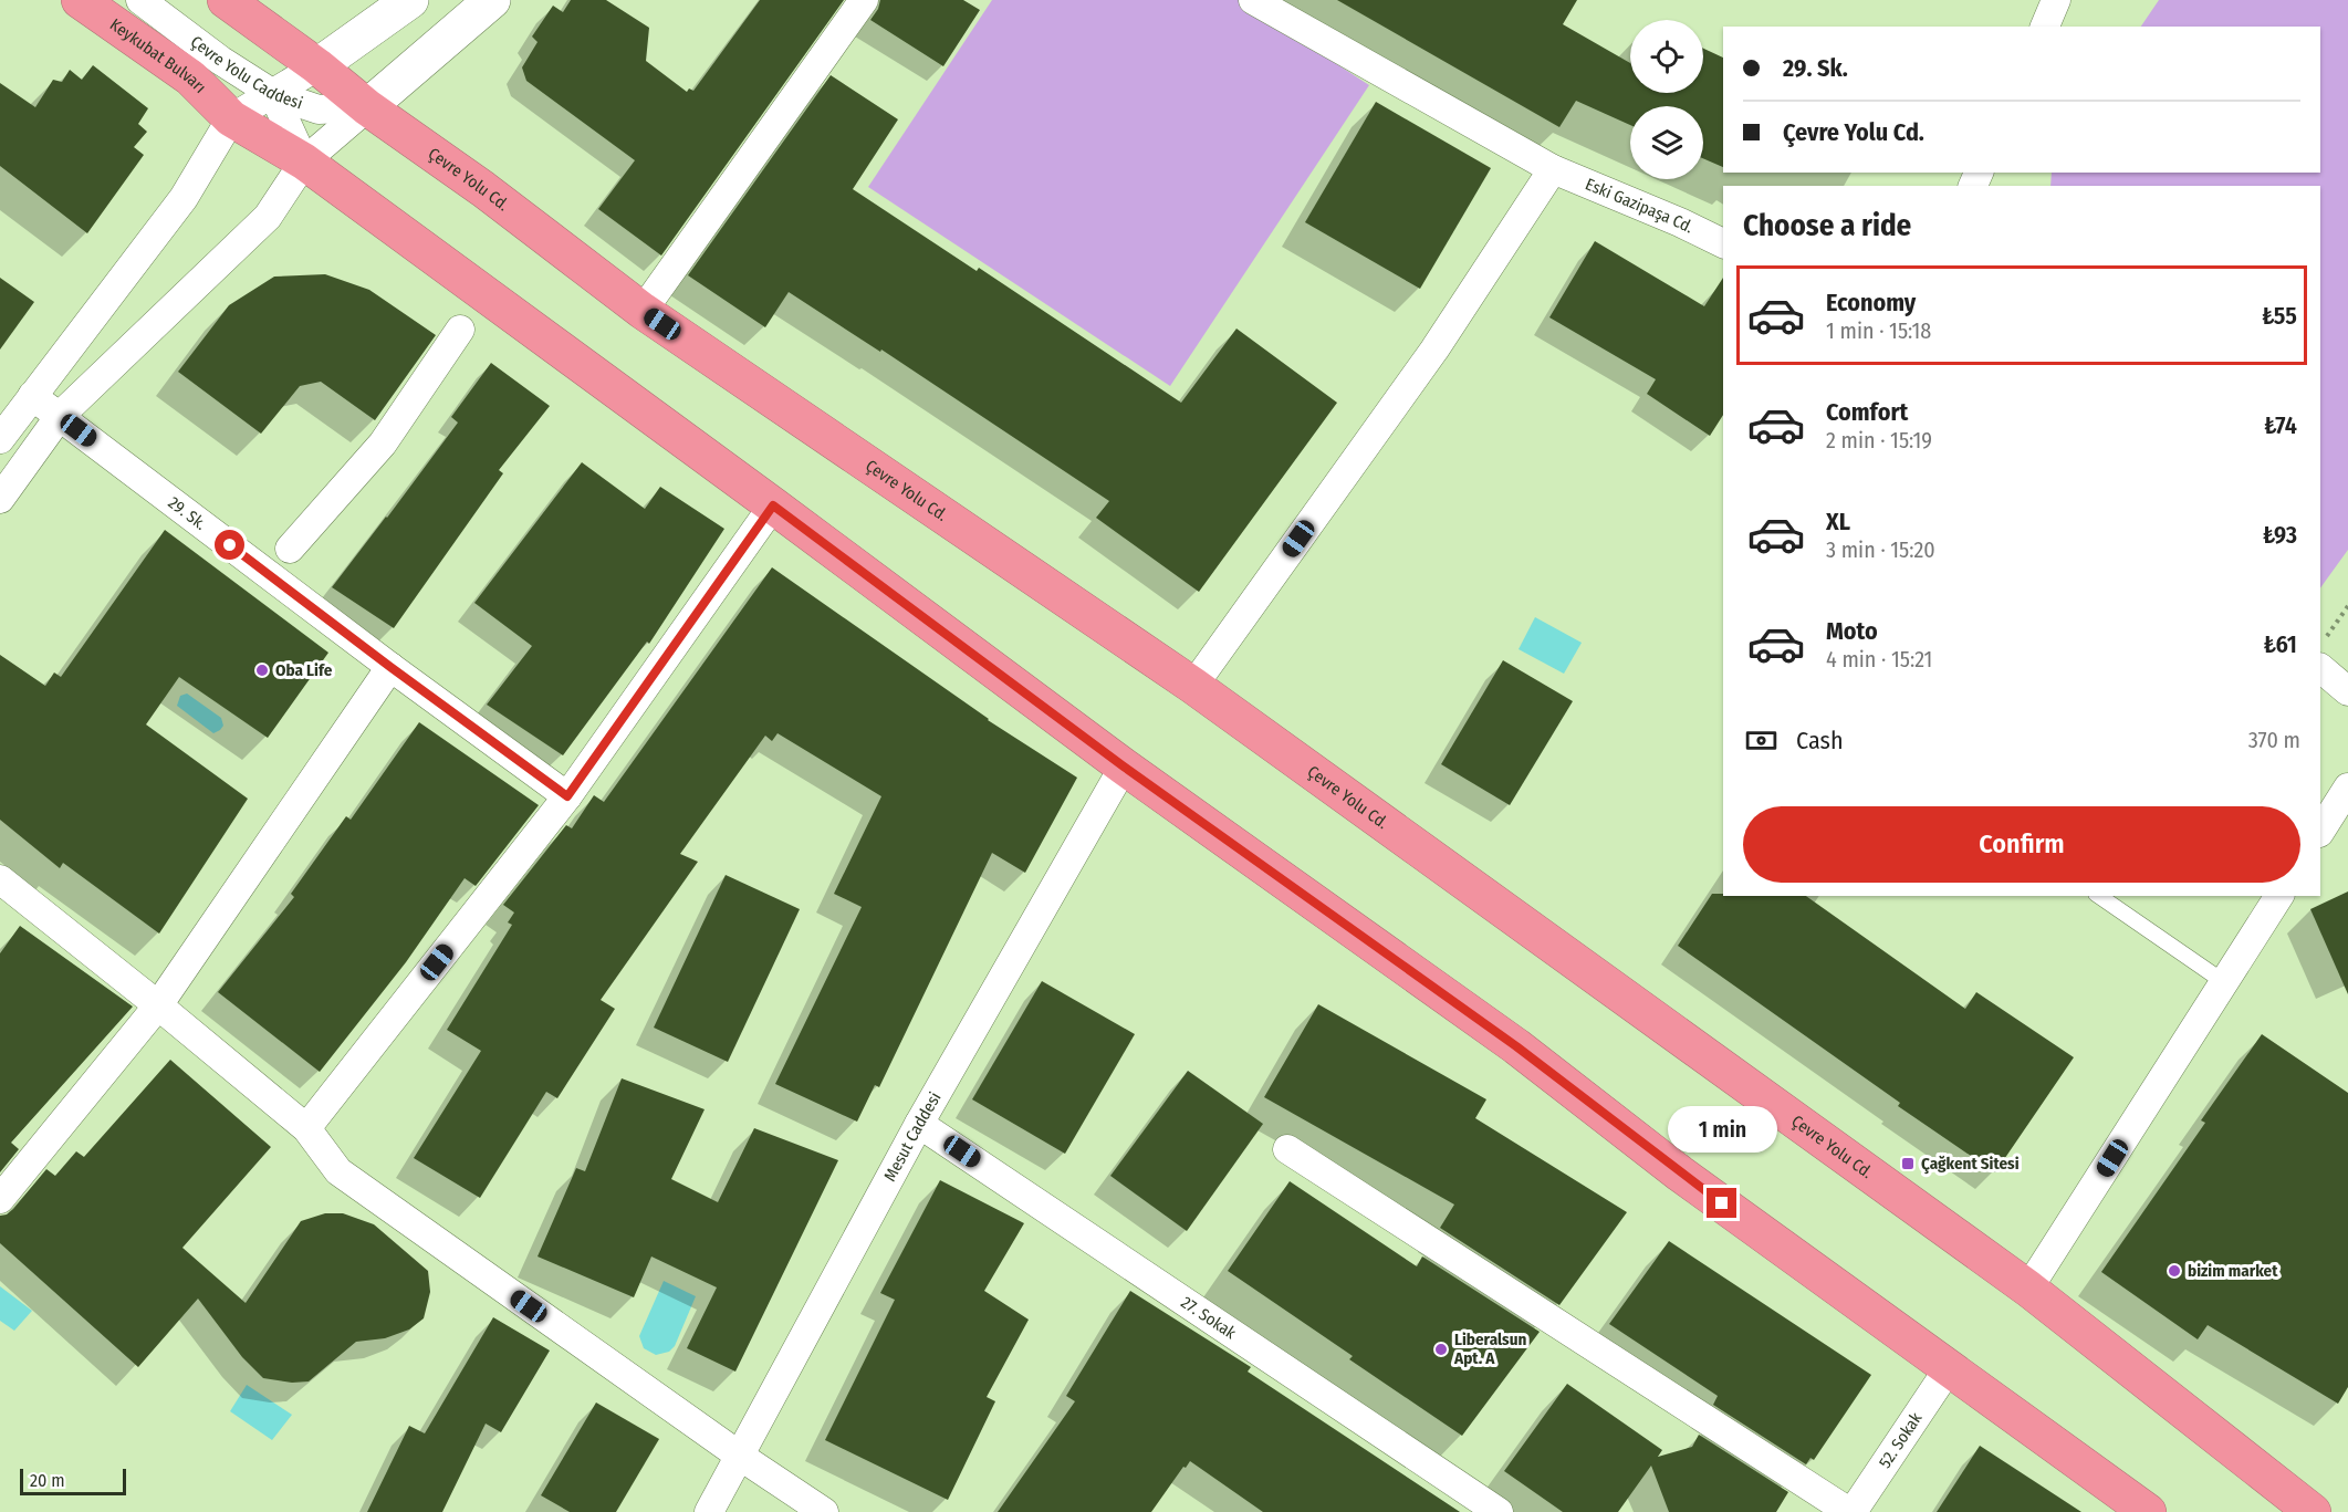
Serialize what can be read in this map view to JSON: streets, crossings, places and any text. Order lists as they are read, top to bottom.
{
  "streets": {
    "highway": ["Keykubat Bulvarı", "Çevre Yolu Cd."],
    "street": [
      "Çevre Yolu Caddesi",
      "Eski Gazipaşa Cd.",
      "29. Sk.",
      "Mesut Caddesi",
      "27. Sokak",
      "52. Sokak"
    ]
  },
  "crossings": [
    ["Çevre Yolu Caddesi", "Çevre Yolu Cd."],
    ["Mesut Caddesi", "27. Sokak"]
  ],
  "places": {
    "other": ["Oba Life", "bizim market", "Liberalsun Apt. A"],
    "transit": ["Çağkent Sitesi"]
  },
  "scale_bar": "20 m",
  "page": {
    "banner": ["29. Sk.", "Çevre Yolu Cd."],
    "heading": "Choose a ride",
    "list": [
      {
        "name": "Economy",
        "note": "1 min · 15:18",
        "value": "₺55"
      },
      {
        "name": "Comfort",
        "note": "2 min · 15:19",
        "value": "₺74"
      },
      {
        "name": "XL",
        "note": "3 min · 15:20",
        "value": "₺93"
      },
      {
        "name": "Moto",
        "note": "4 min · 15:21",
        "value": "₺61"
      }
    ],
    "pay": ["Cash", "370 m"],
    "buttons": "Confirm",
    "bubble": "1 min",
    "scale": "20 m"
  }
}
